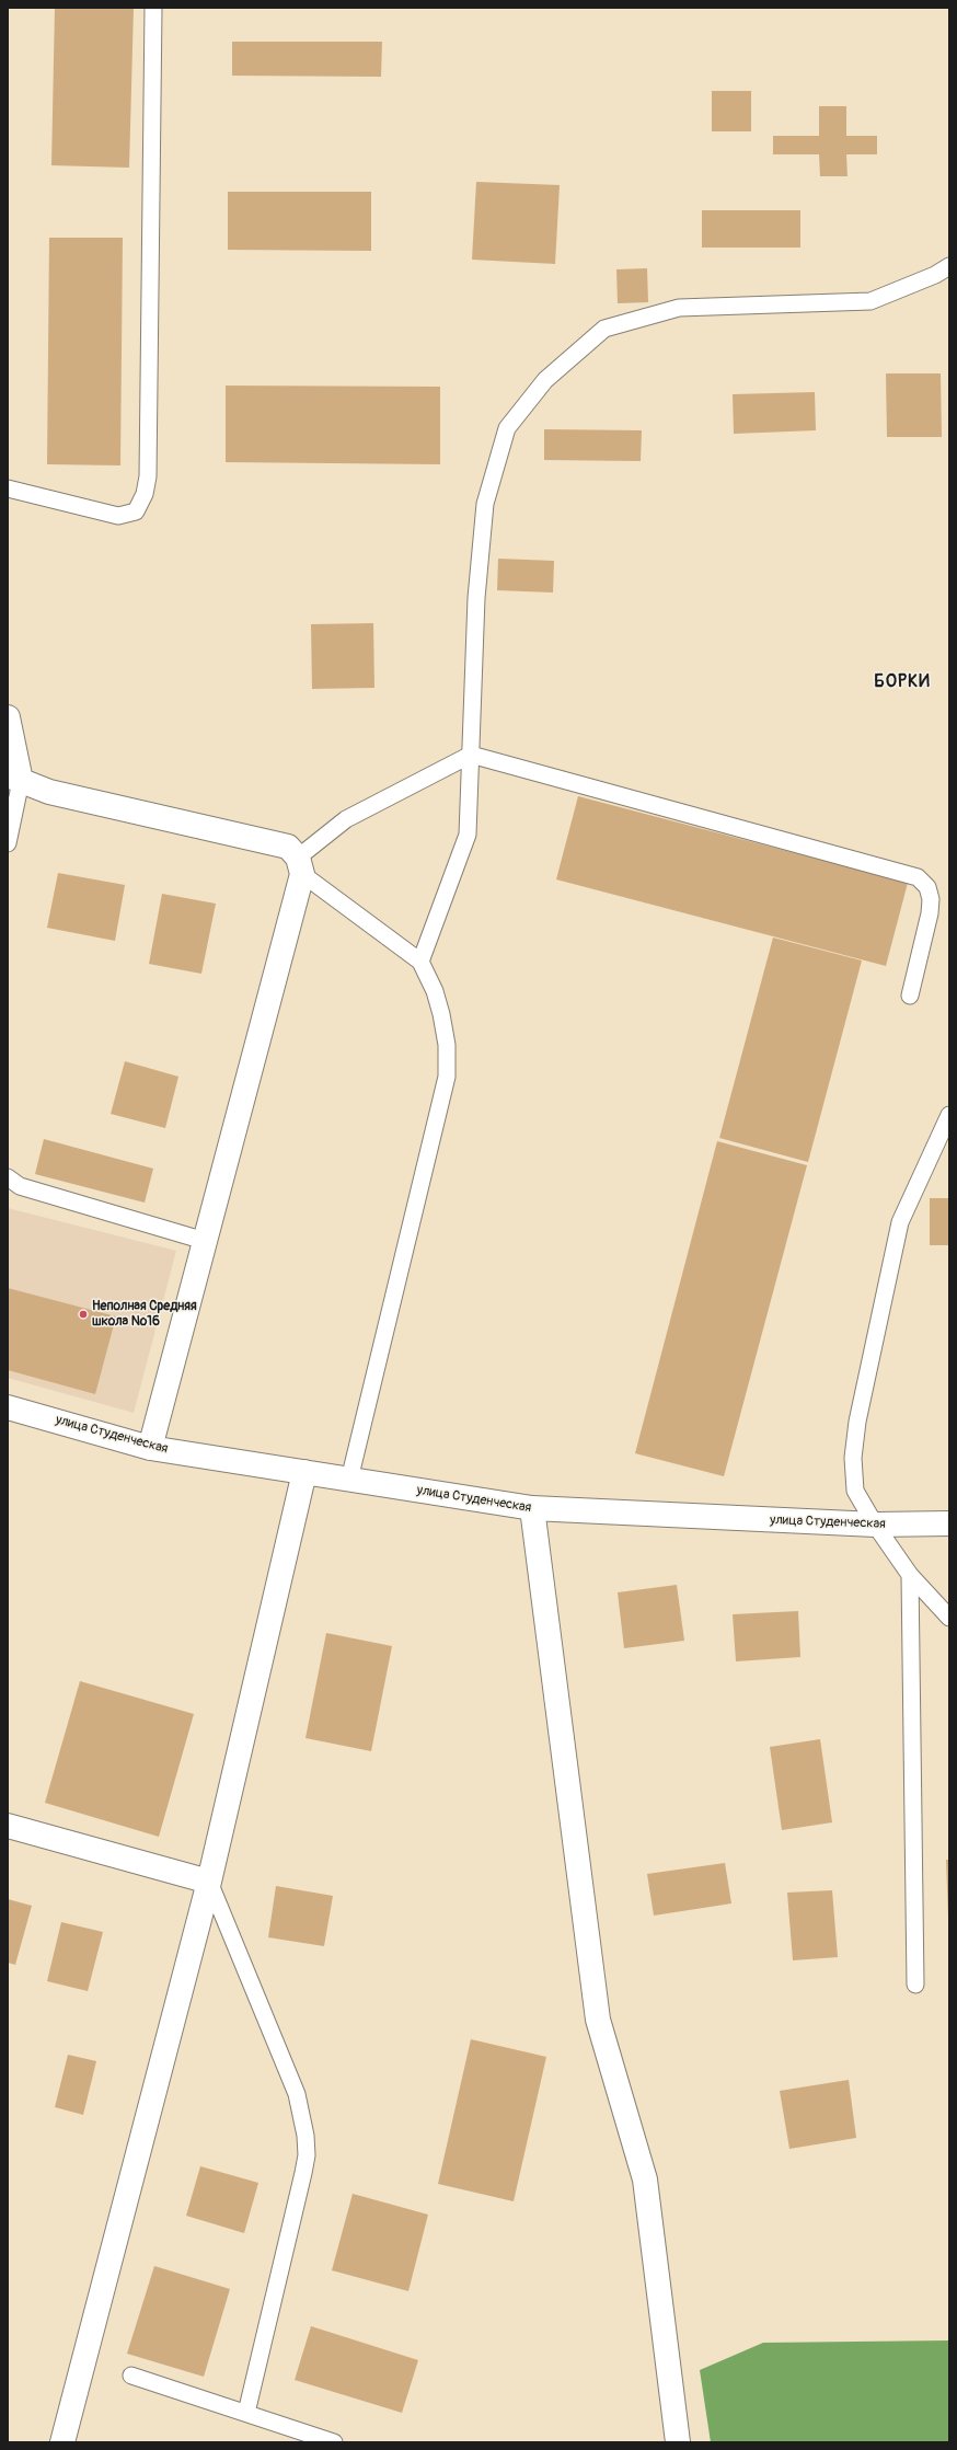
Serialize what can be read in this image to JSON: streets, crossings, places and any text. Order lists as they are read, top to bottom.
{
  "streets": {
    "street": ["улица Студенческая"]
  },
  "districts": ["БОРКИ"],
  "places": ["Неполная Средняя школа №16"]
}
